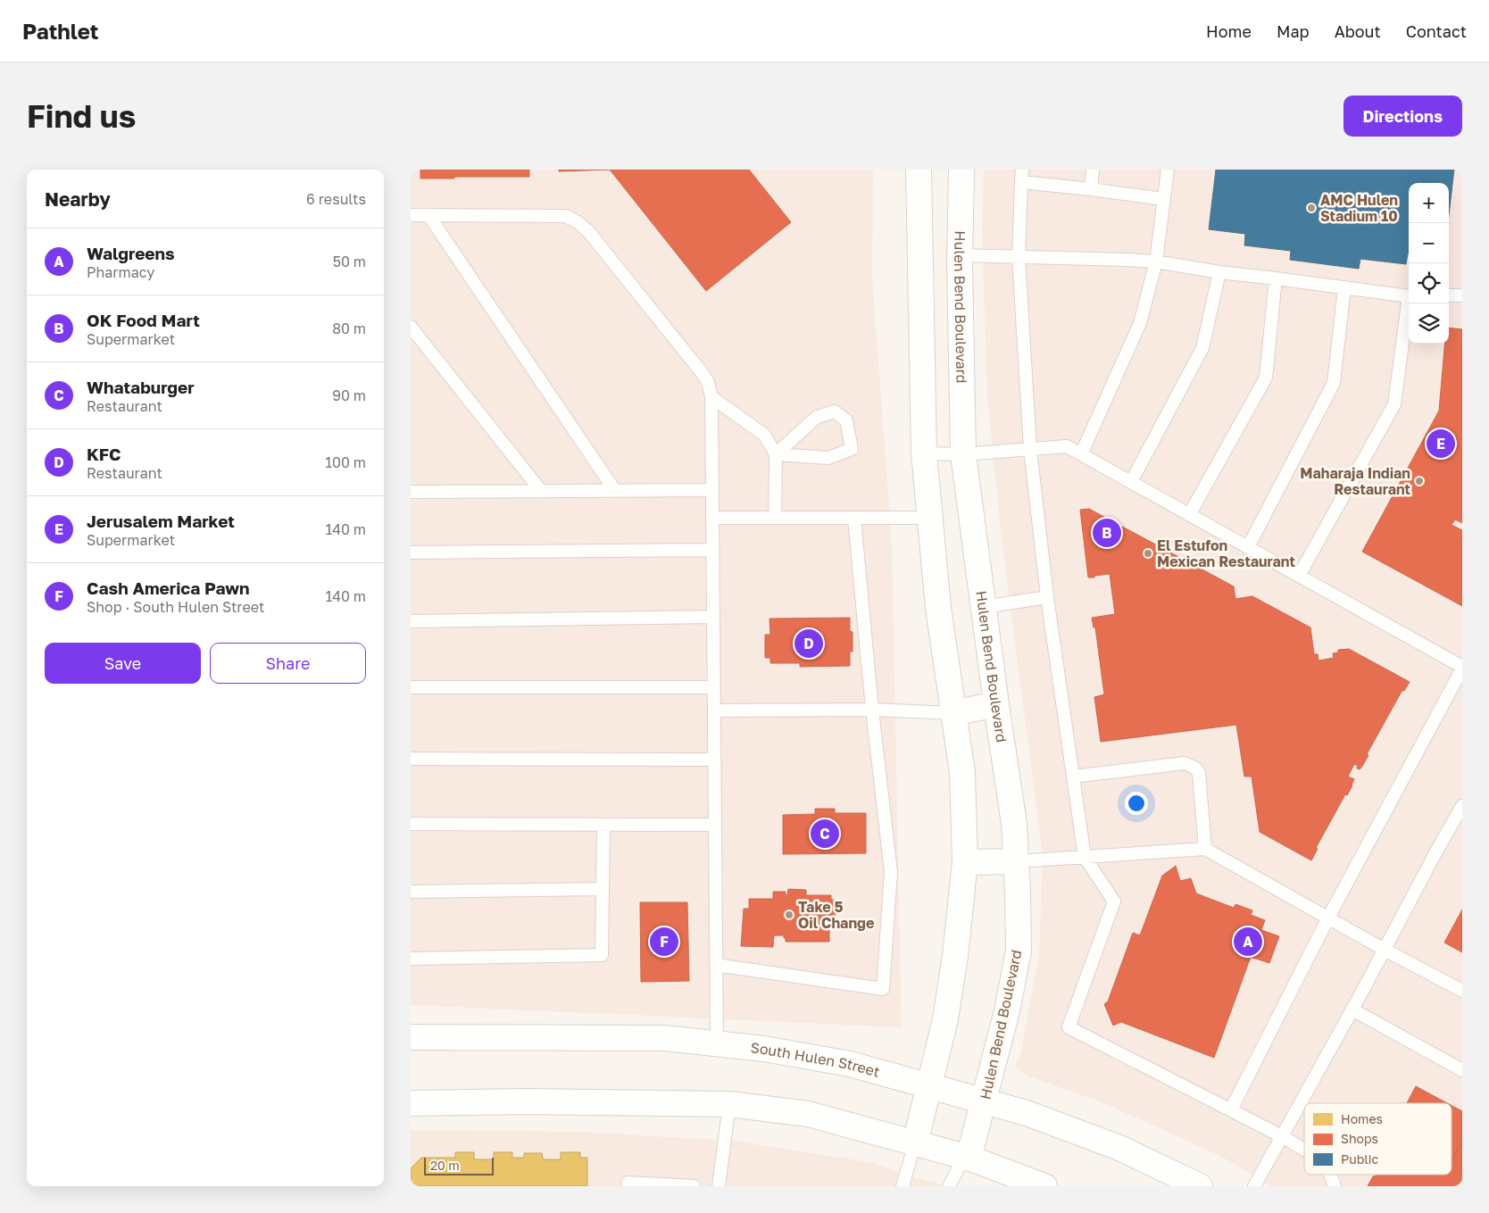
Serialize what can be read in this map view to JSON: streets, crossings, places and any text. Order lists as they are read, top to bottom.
{
  "streets": {
    "street": ["Hulen Bend Boulevard", "South Hulen Street"]
  },
  "crossings": [
    ["Hulen Bend Boulevard", "South Hulen Street"]
  ],
  "places": [
    "AMC Hulen Stadium 10",
    "Maharaja Indian Restaurant",
    "El Estufon Mexican Restaurant",
    "Take 5 Oil Change"
  ],
  "legend": ["Homes", "Shops", "Public"],
  "scale_bar": "20 m",
  "page": {
    "header": "Pathlet",
    "nav": [
      "Home",
      "Map",
      "About",
      "Contact"
    ],
    "buttons": [
      "Directions",
      ["Save", "Share"]
    ],
    "title": "Find us",
    "heading": ["Nearby", "6 results"],
    "map_buttons": ["+", "−"],
    "list": [
      {
        "mark": "A",
        "name": "Walgreens",
        "note": "Pharmacy",
        "value": "50 m"
      },
      {
        "mark": "B",
        "name": "OK Food Mart",
        "note": "Supermarket",
        "value": "80 m"
      },
      {
        "mark": "C",
        "name": "Whataburger",
        "note": "Restaurant",
        "value": "90 m"
      },
      {
        "mark": "D",
        "name": "KFC",
        "note": "Restaurant",
        "value": "100 m"
      },
      {
        "mark": "E",
        "name": "Jerusalem Market",
        "note": "Supermarket",
        "value": "140 m"
      },
      {
        "mark": "F",
        "name": "Cash America Pawn",
        "note": "Shop · South Hulen Street",
        "value": "140 m"
      }
    ],
    "pins": [
      "E",
      "B",
      "D",
      "C",
      "A",
      "F"
    ],
    "scale": "20 m"
  }
}
